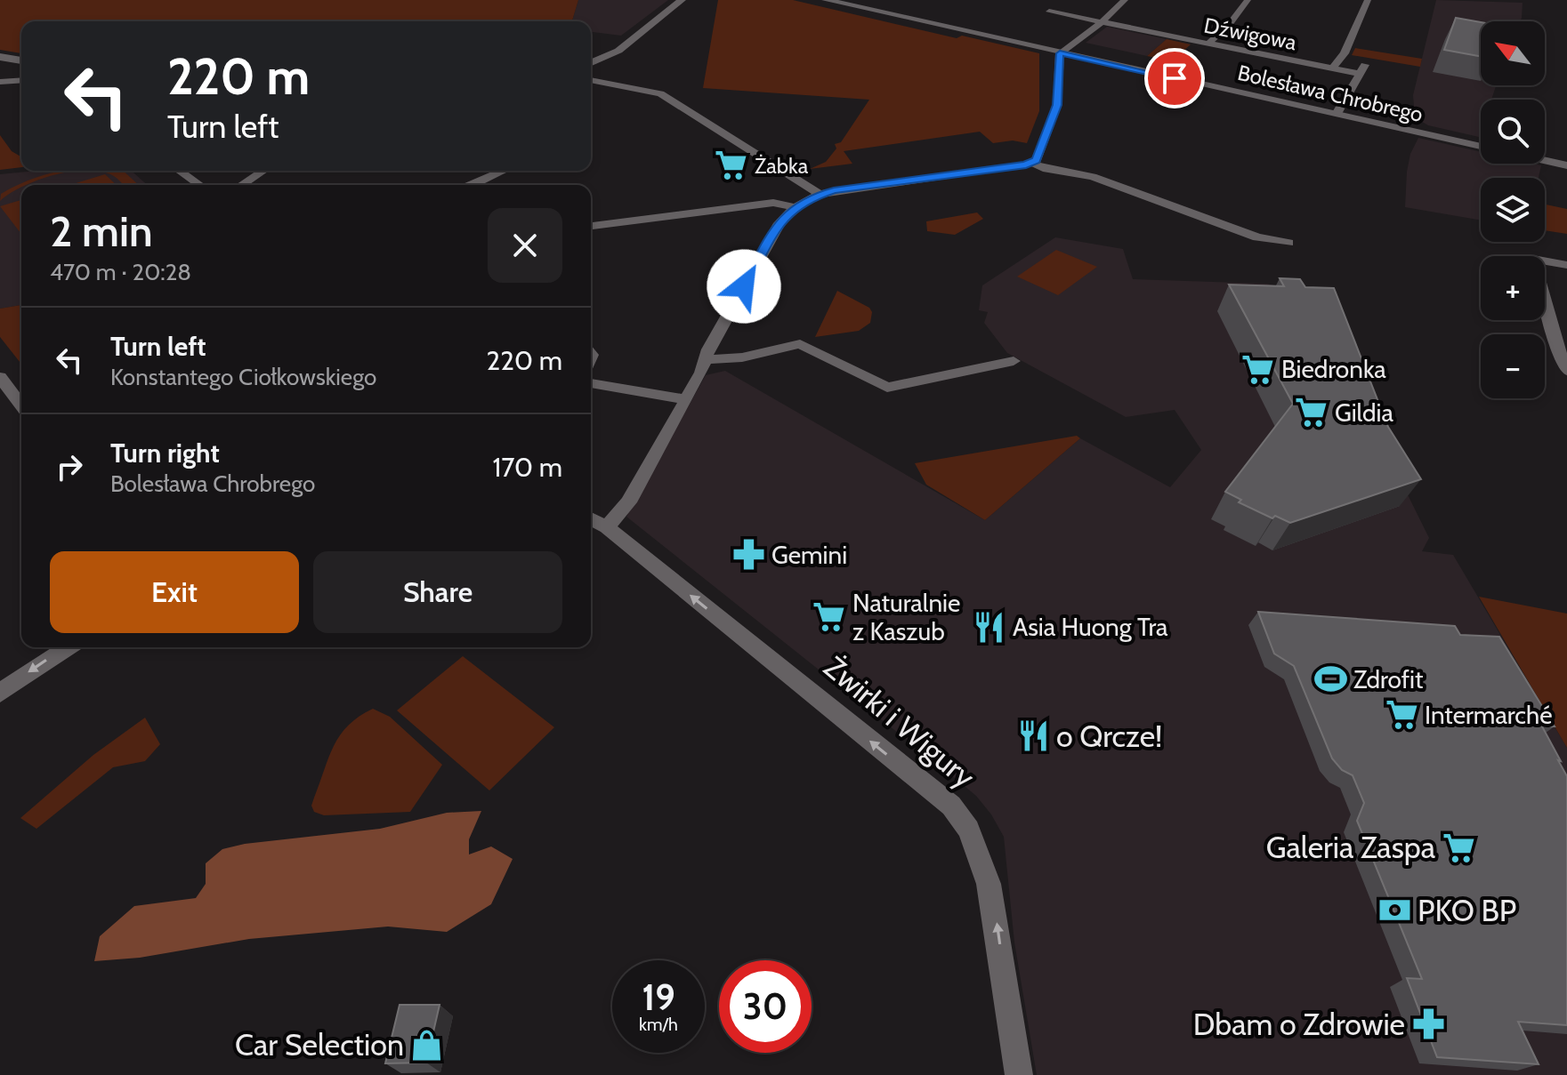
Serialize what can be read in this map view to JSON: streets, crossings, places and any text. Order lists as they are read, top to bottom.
{
  "streets": {
    "street": ["Dźwigowa", "Bolesława Chrobrego", "Żwirki i Wigury"]
  },
  "one_way": ["Żwirki i Wigury"],
  "places": {
    "supermarket": [
      "Żabka",
      "Biedronka",
      "Gildia",
      "Naturalnie z Kaszub",
      "Intermarché",
      "Galeria Zaspa"
    ],
    "pharmacy": ["Gemini", "Dbam o Zdrowie"],
    "restaurant": ["Asia Huong Tra", "o Qrcze!"],
    "sports": ["Zdrofit"],
    "bank": ["PKO BP"],
    "shop": ["Car Selection"]
  },
  "north": "top left",
  "page": {
    "map_buttons": ["+", "−"],
    "turn": ["220 m", "Turn left"],
    "heading": ["2 min", "470 m · 20:28"],
    "list": [
      {
        "name": "Turn left",
        "note": "Konstantego Ciołkowskiego",
        "value": "220 m"
      },
      {
        "name": "Turn right",
        "note": "Bolesława Chrobrego",
        "value": "170 m"
      }
    ],
    "buttons": ["Exit", "Share"],
    "speed": "19 km/h",
    "limit": "30"
  }
}
